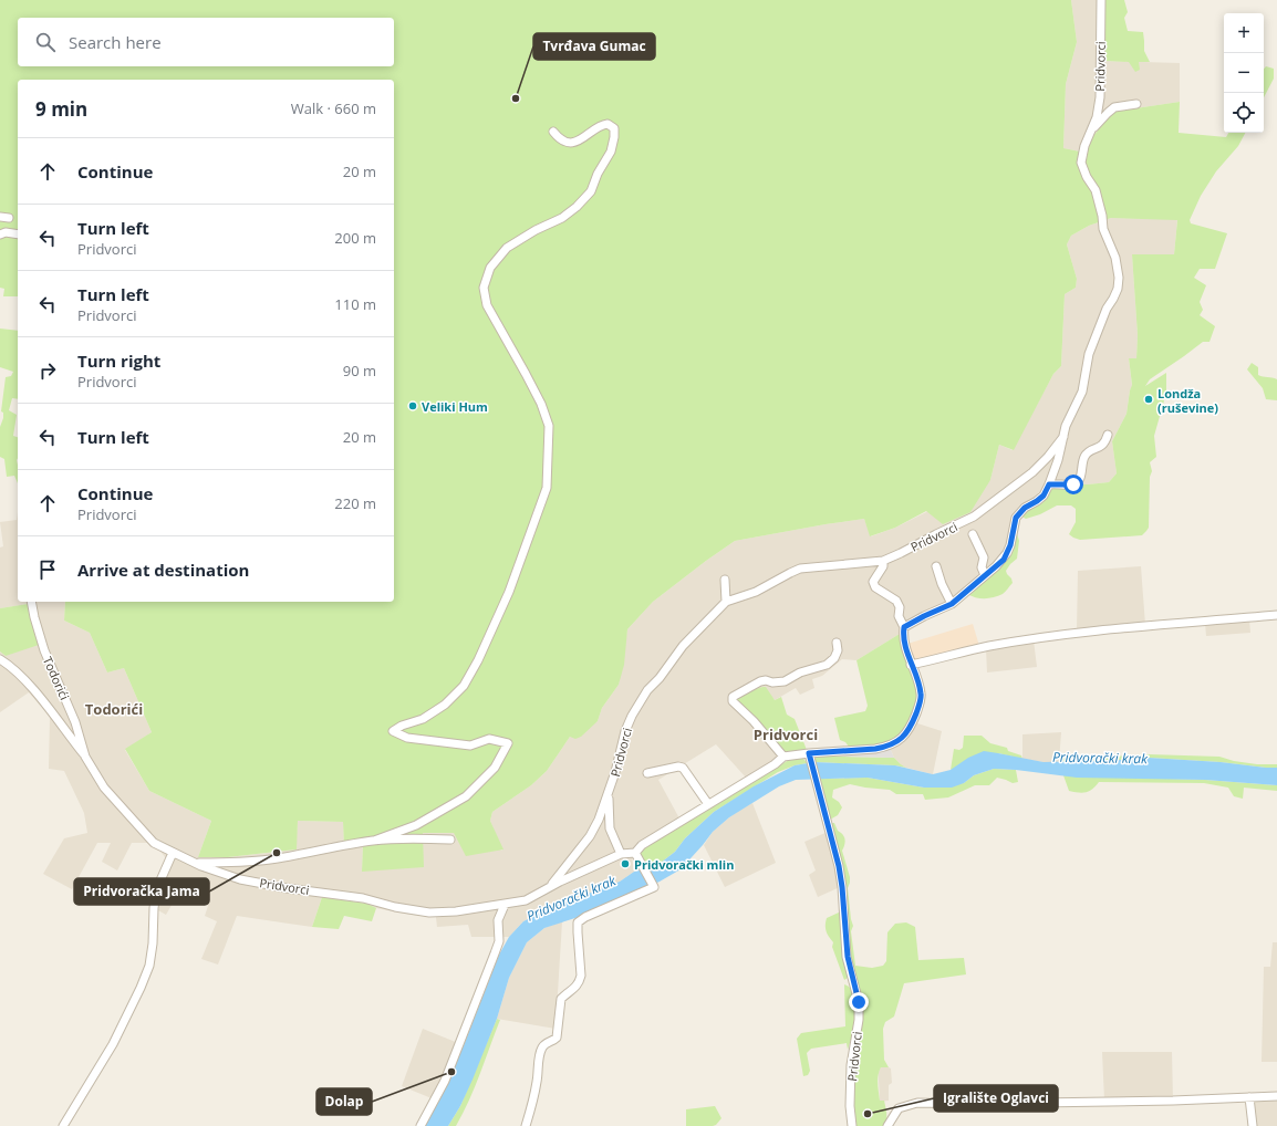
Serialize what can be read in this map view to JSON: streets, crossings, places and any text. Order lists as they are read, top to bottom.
{
  "streets": {
    "street": ["Pridvorci", "Todorići"]
  },
  "crossings": [
    ["Pridvorci", "Todorići"]
  ],
  "districts": ["Todorići", "Pridvorci"],
  "water": ["Pridvorački krak"],
  "places": [
    "Tvrđava Gumac",
    "Londža (ruševine)",
    "Veliki Hum",
    "Pridvoračka Jama",
    "Pridvorački mlin",
    "Dolap",
    "Igralište Oglavci"
  ],
  "page": {
    "map_buttons": ["+", "−"],
    "search": "Search here",
    "heading": ["9 min", "Walk · 660 m"],
    "list": [
      ["Continue", "20 m"],
      ["Turn left", "Pridvorci", "200 m"],
      ["Turn left", "Pridvorci", "110 m"],
      ["Turn right", "Pridvorci", "90 m"],
      ["Turn left", "20 m"],
      ["Continue", "Pridvorci", "220 m"],
      "Arrive at destination"
    ]
  }
}
